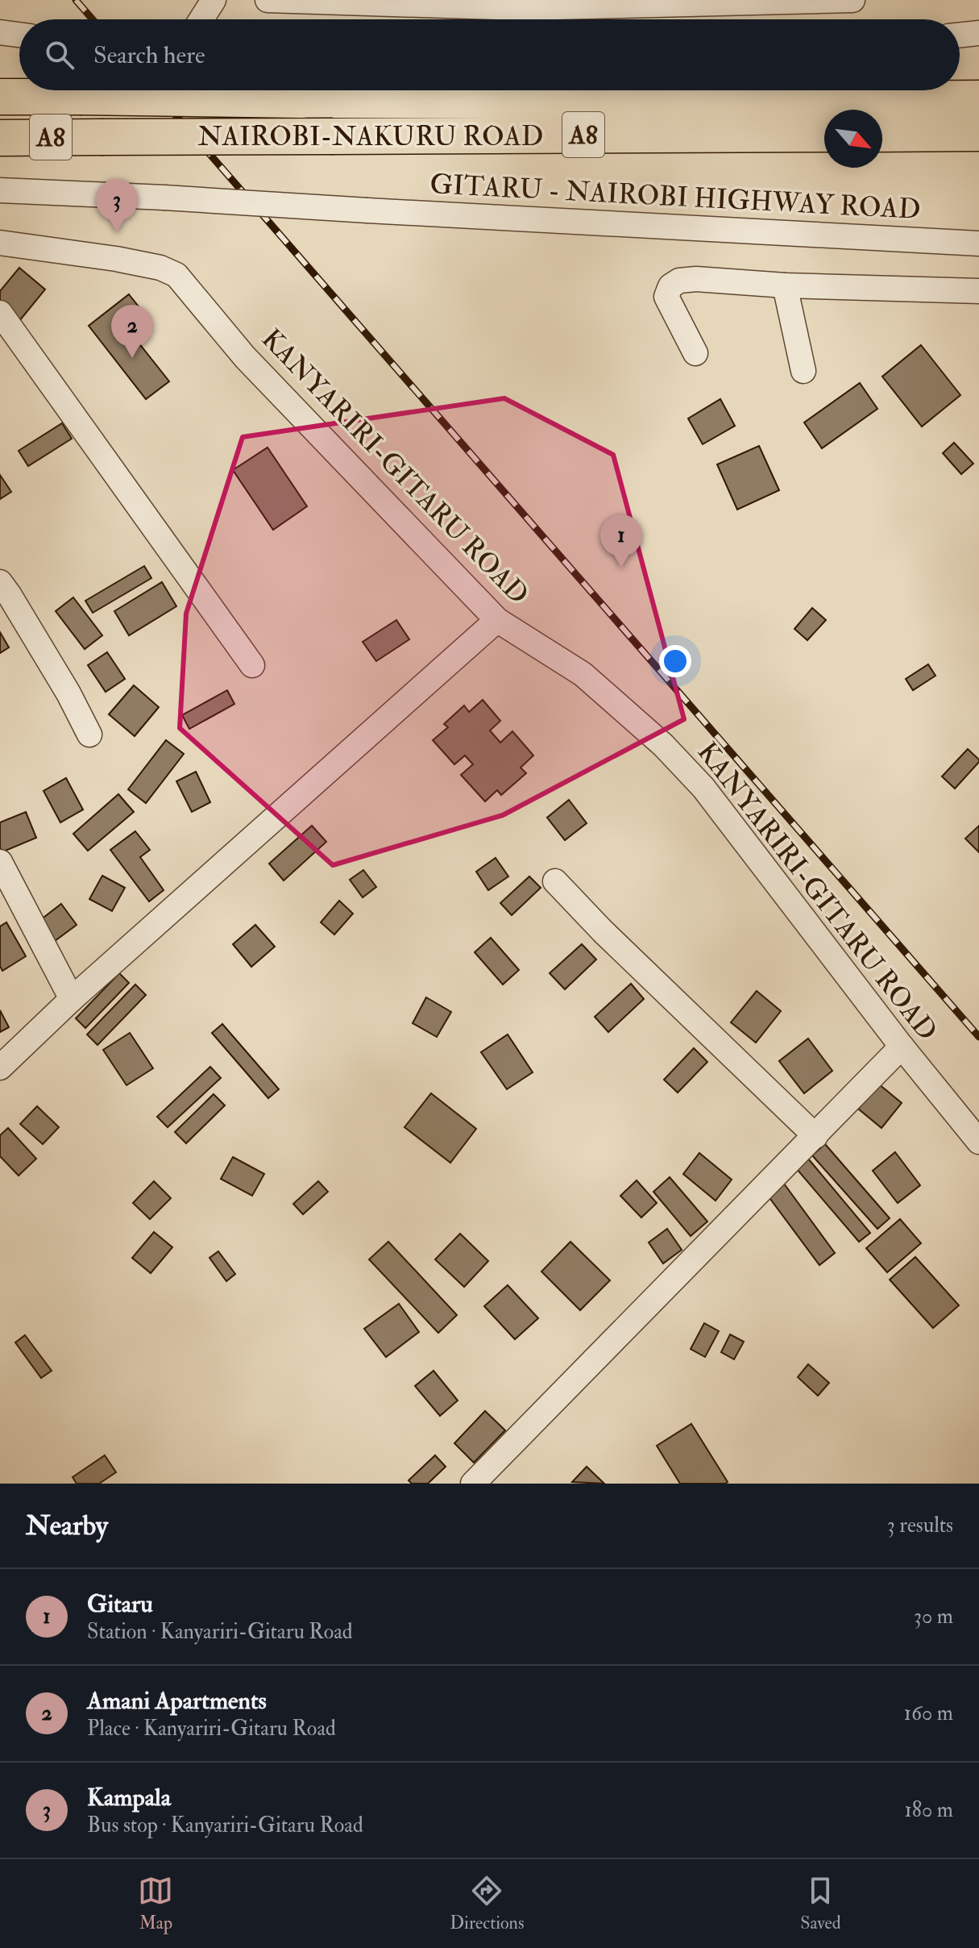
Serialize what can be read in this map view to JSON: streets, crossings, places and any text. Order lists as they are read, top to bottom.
{
  "streets": {
    "highway": ["A8", "NAIROBI-NAKURU ROAD"],
    "street": ["GITARU - NAIROBI HIGHWAY ROAD", "KANYARIRI-GITARU ROAD"]
  },
  "north": "bottom right",
  "page": {
    "search": "Search here",
    "pins": ["3", "2", "1"],
    "heading": ["Nearby", "3 results"],
    "list": [
      {
        "mark": "1",
        "name": "Gitaru",
        "note": "Station · Kanyariri-Gitaru Road",
        "value": "30 m"
      },
      {
        "mark": "2",
        "name": "Amani Apartments",
        "note": "Place · Kanyariri-Gitaru Road",
        "value": "160 m"
      },
      {
        "mark": "3",
        "name": "Kampala",
        "note": "Bus stop · Kanyariri-Gitaru Road",
        "value": "180 m"
      }
    ],
    "nav": ["Map", "Directions", "Saved"]
  }
}
